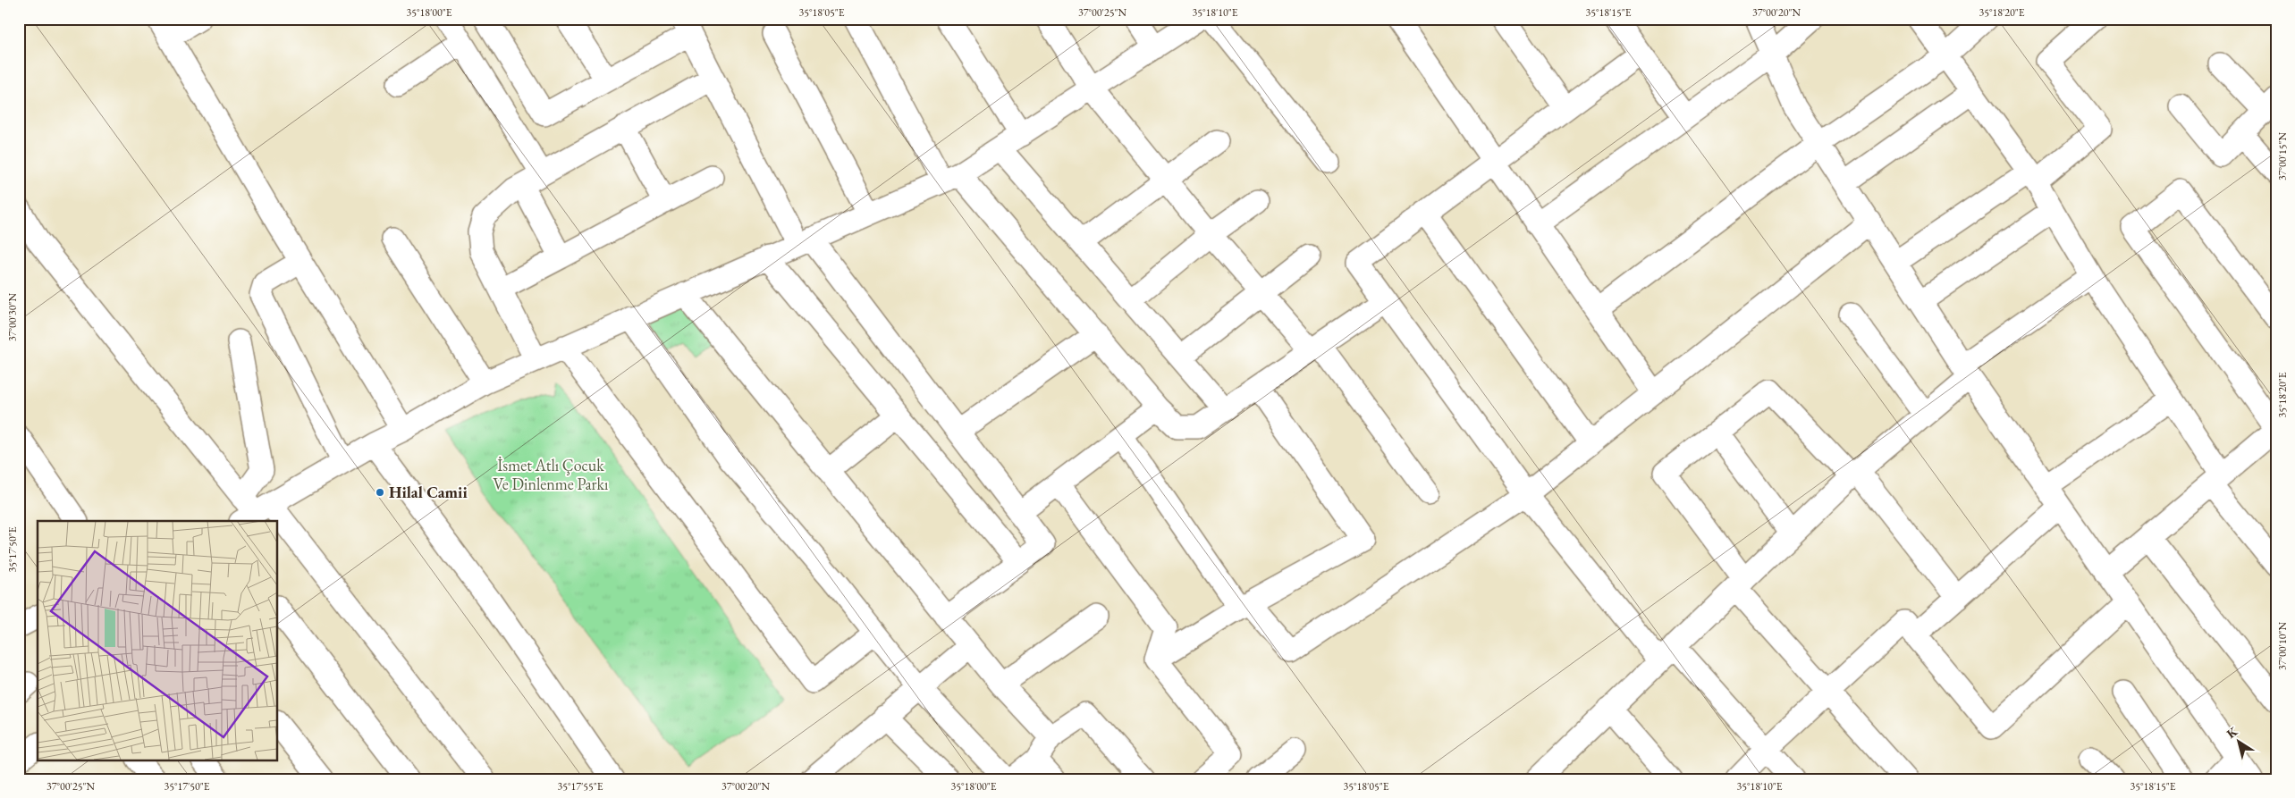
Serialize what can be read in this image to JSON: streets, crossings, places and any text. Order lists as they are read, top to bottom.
{
  "parks": ["İsmet Atlı Çocuk Ve Dinlenme Parkı"],
  "places": ["Hilal Camii"],
  "north": "top left",
  "coordinates": [
    "35°18'00\"E",
    "35°18'05\"E",
    "37°00'25\"N",
    "35°18'10\"E",
    "35°18'15\"E",
    "37°00'20\"N",
    "35°18'20\"E",
    "37°00'15\"N",
    "37°00'30\"N",
    "35°17'50\"E",
    "37°00'10\"N",
    "35°17'55\"E"
  ]
}
